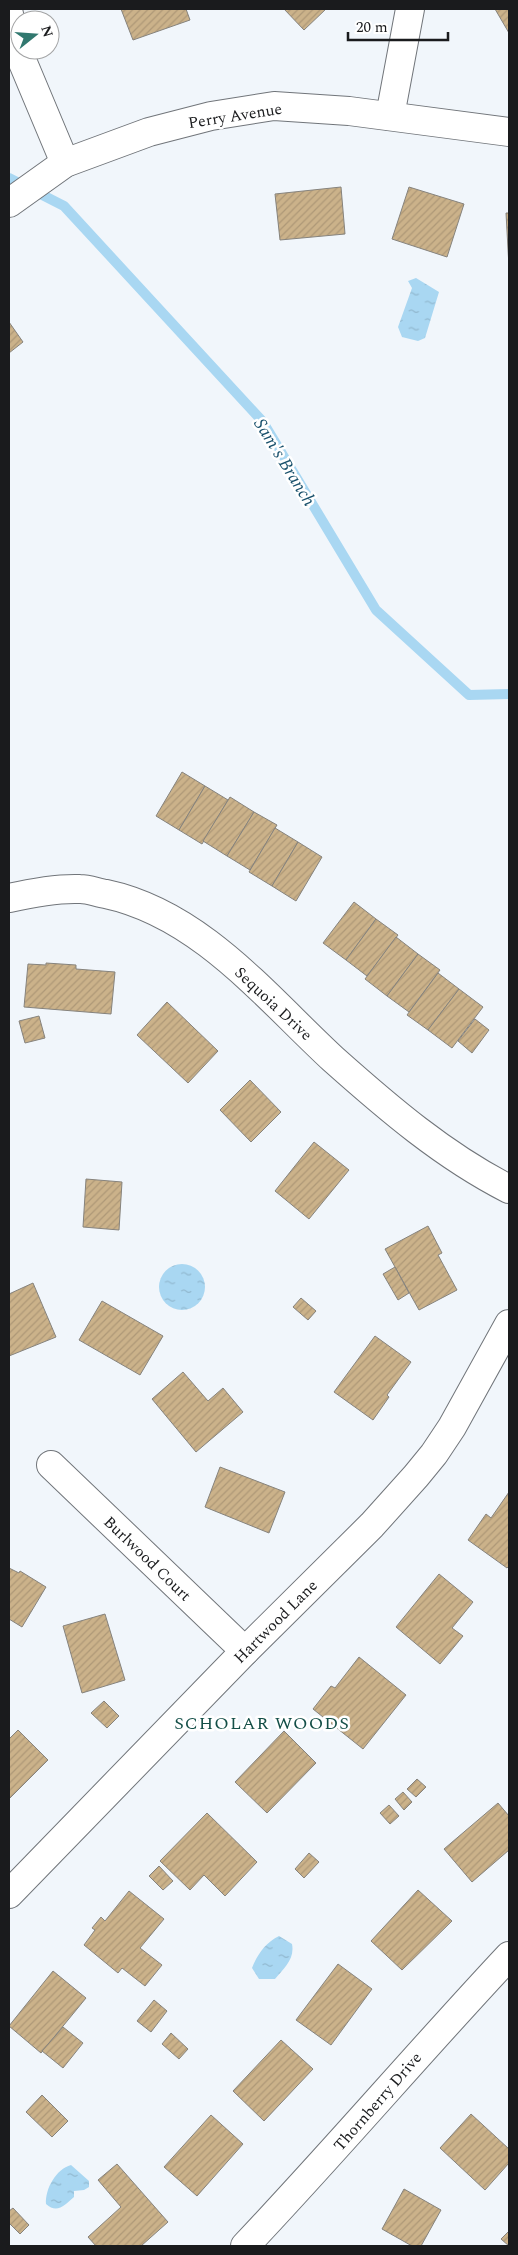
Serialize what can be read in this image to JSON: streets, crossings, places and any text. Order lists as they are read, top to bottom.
{
  "streets": {
    "street": [
      "Perry Avenue",
      "Sequoia Drive",
      "Burlwood Court",
      "Hartwood Lane",
      "Thornberry Drive"
    ]
  },
  "crossings": [
    ["Burlwood Court", "Hartwood Lane"]
  ],
  "districts": ["SCHOLAR WOODS"],
  "water": ["Sam's Branch"],
  "scale_bar": "20 m",
  "north": "right"
}
